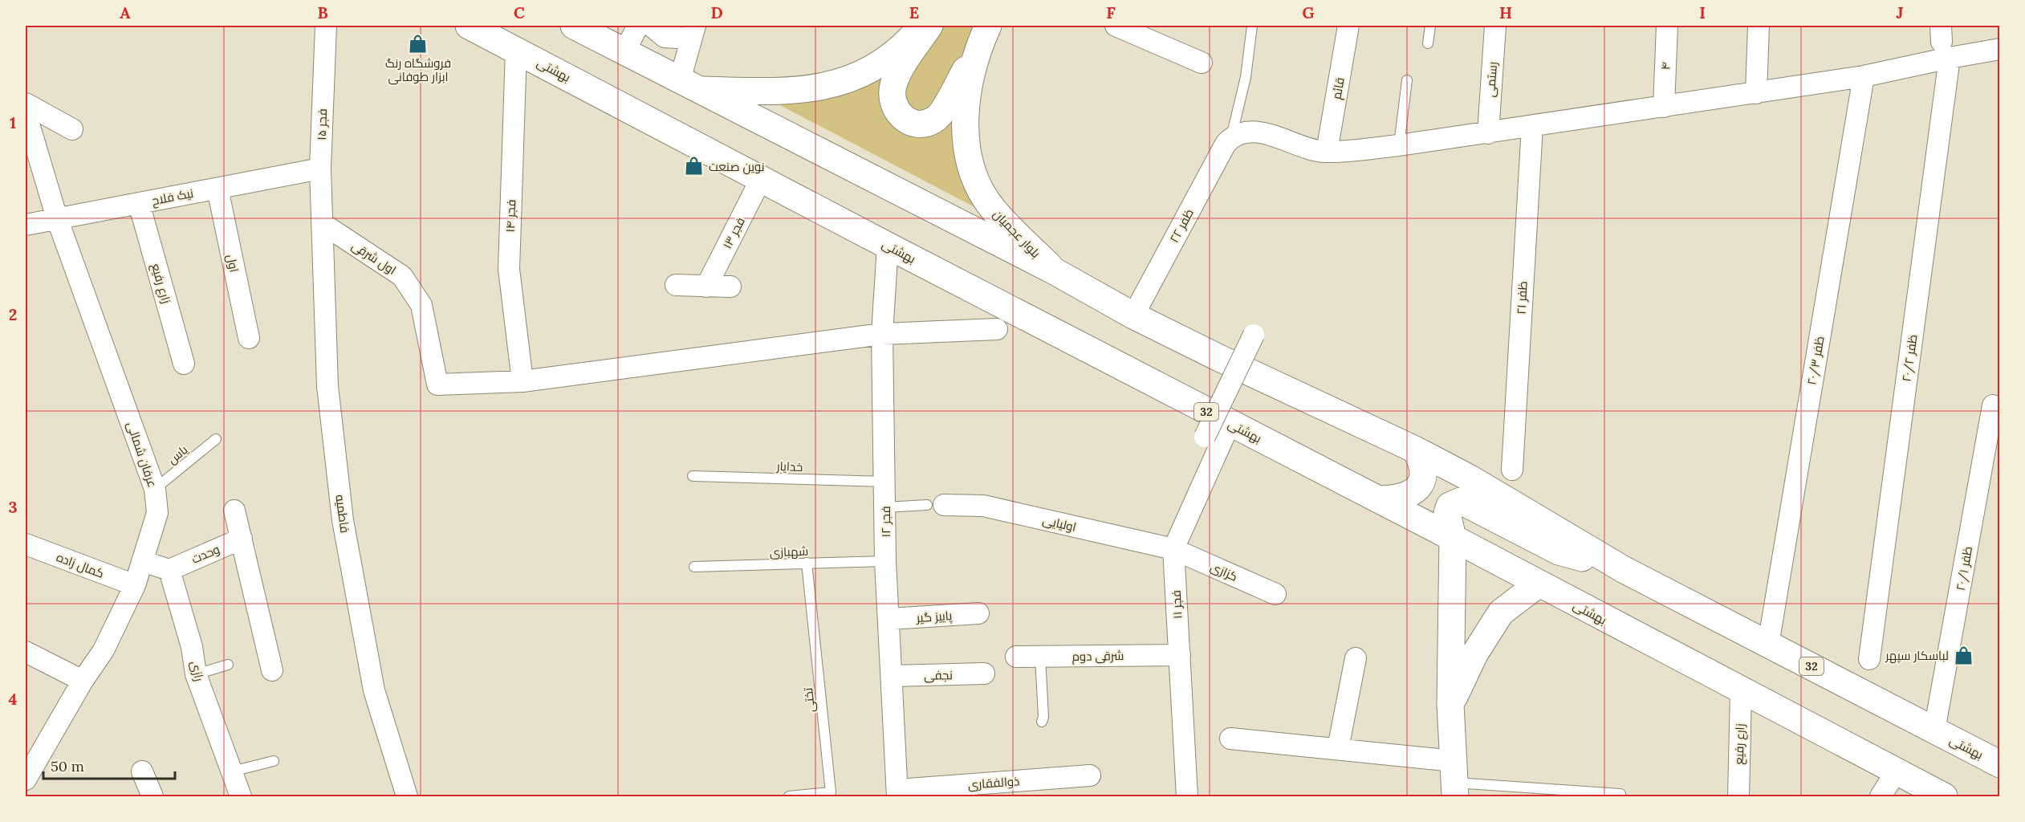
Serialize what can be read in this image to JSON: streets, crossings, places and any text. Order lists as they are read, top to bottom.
{
  "streets": {
    "main road": ["بهشتی", "بلوار عجمیان", "32"],
    "street": [
      "۴",
      "رستمی",
      "قائم",
      "فجر ۱۵",
      "نیک فلاح",
      "فجر ۱۴",
      "ظفر ۲۲",
      "فجر ۱۳",
      "اول شرقی",
      "اول",
      "زارع رفیع",
      "ظفر ۲۱",
      "ظفر ۲۰/۲",
      "ظفر ۲۰/۳",
      "عرفان شمالی",
      "فاطمیه",
      "فجر ۱۲",
      "اولیایی",
      "وحدت",
      "کمال زاده",
      "ظفر ۲۰/۱",
      "کزازی",
      "فجر ۱۱",
      "پاییز گیر",
      "شرقی دوم",
      "رازی",
      "نجفی",
      "ذوالفقاری"
    ],
    "lane": [
      "یاس",
      "خدایار",
      "شهبازی",
      "تختی"
    ]
  },
  "crossings": [
    ["بهشتی", "فجر ۱۴"],
    ["بهشتی", "ظفر ۲۲"],
    ["بهشتی", "فجر ۱۳"],
    ["بهشتی", "بلوار عجمیان"],
    ["بهشتی", "زارع رفیع"],
    ["بهشتی", "ظفر ۲۰/۳"],
    ["بهشتی", "فجر ۱۲"],
    ["بهشتی", "ظفر ۲۰/۱"],
    ["بهشتی", "فجر ۱۱"],
    ["فجر ۱۵", "نیک فلاح"],
    ["فجر ۱۵", "اول شرقی"],
    ["فجر ۱۵", "فاطمیه"],
    ["نیک فلاح", "اول"],
    ["نیک فلاح", "زارع رفیع"],
    ["نیک فلاح", "عرفان شمالی"],
    ["فجر ۱۴", "اول شرقی"],
    ["اول شرقی", "فاطمیه"],
    ["عرفان شمالی", "یاس"],
    ["عرفان شمالی", "کمال زاده"],
    ["خدایار", "فجر ۱۲"],
    ["فجر ۱۲", "شهبازی"],
    ["فجر ۱۲", "پاییز گیر"],
    ["فجر ۱۲", "نجفی"],
    ["فجر ۱۲", "ذوالفقاری"],
    ["اولیایی", "کزازی"],
    ["اولیایی", "فجر ۱۱"],
    ["شهبازی", "تختی"],
    ["وحدت", "رازی"],
    ["کزازی", "فجر ۱۱"],
    ["فجر ۱۱", "شرقی دوم"]
  ],
  "places": {
    "shop": ["فروشگاه رنگ ابزار طوفانی", "نوین صنعت", "لباسکار سپهر"]
  },
  "scale_bar": "50 m",
  "grid": {
    "columns": [
      "A",
      "B",
      "C",
      "D",
      "E",
      "F",
      "G",
      "H",
      "I",
      "J"
    ],
    "rows": [
      "1",
      "2",
      "3",
      "4"
    ]
  }
}
